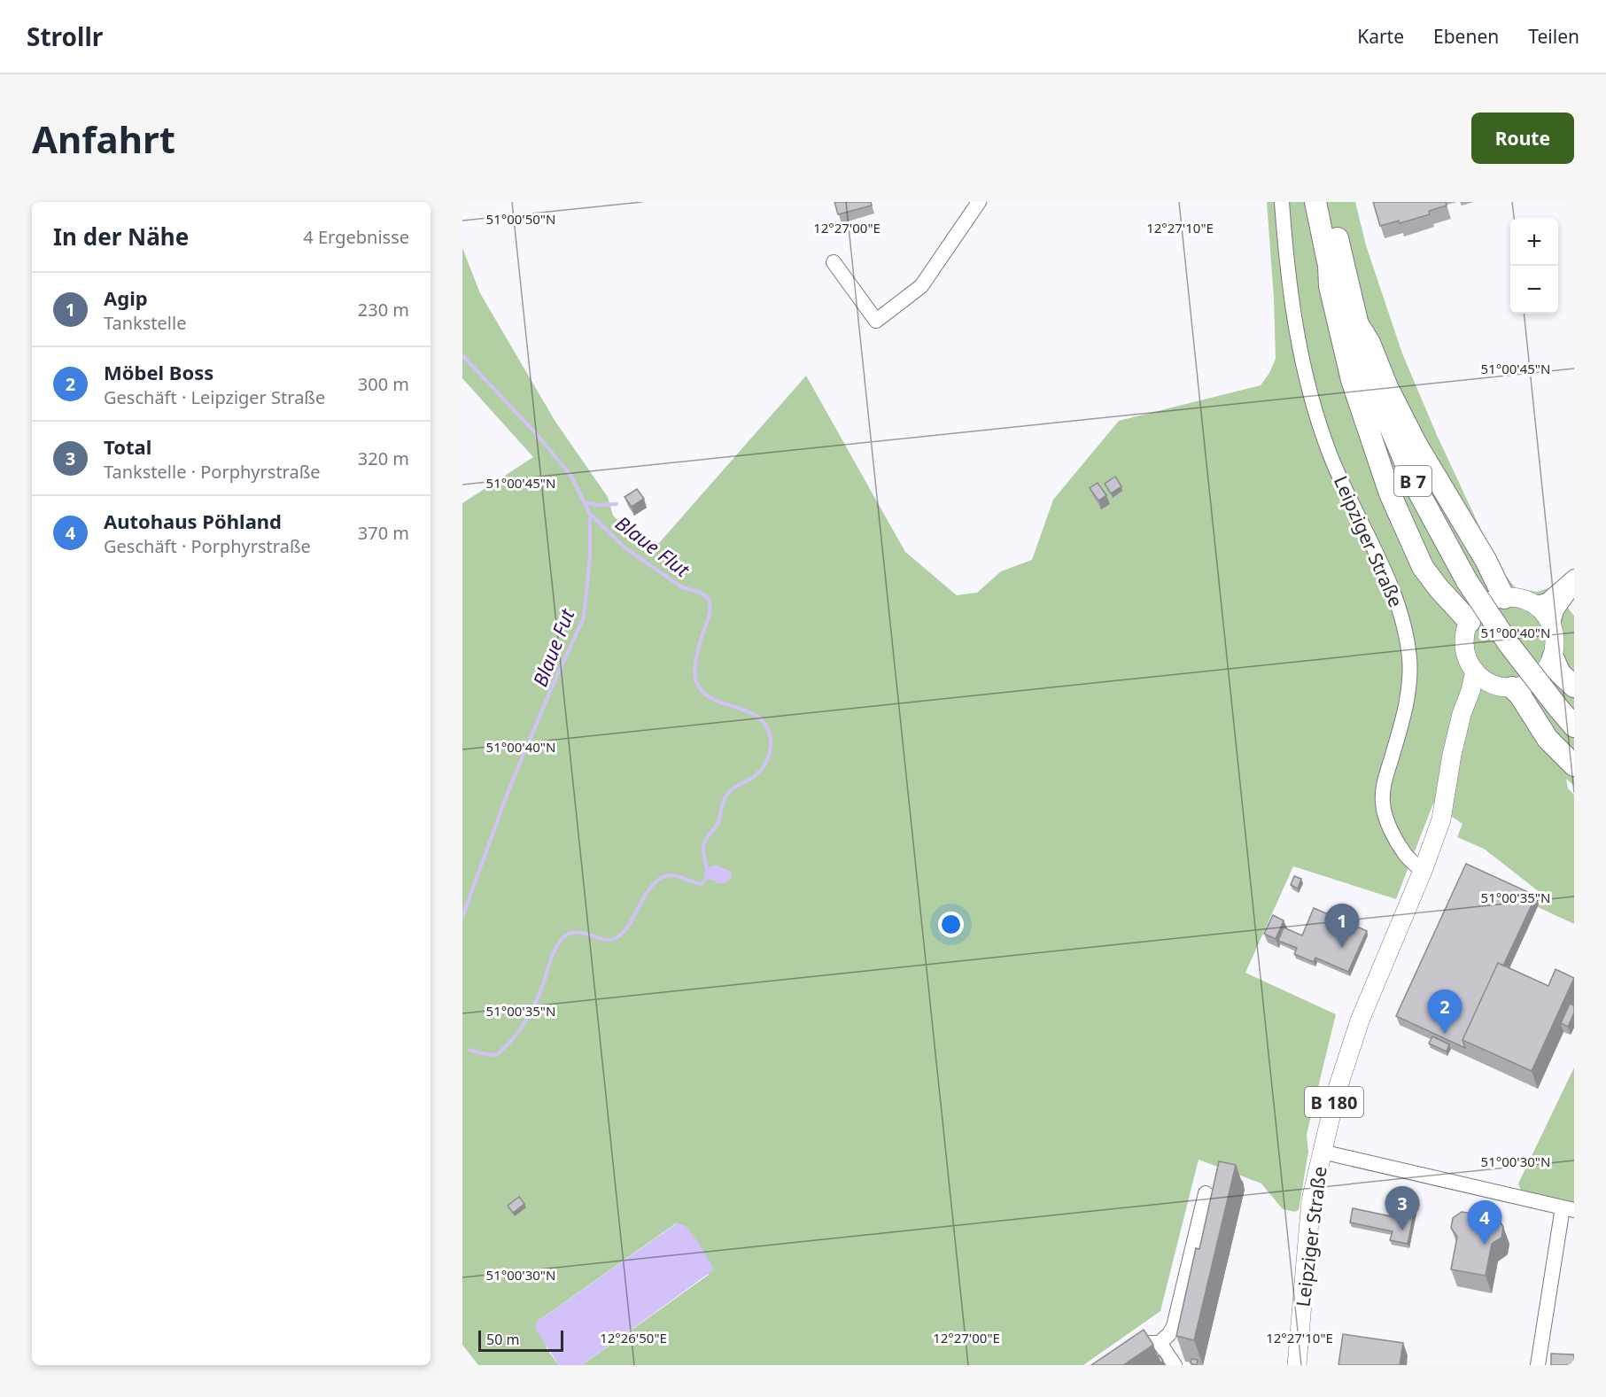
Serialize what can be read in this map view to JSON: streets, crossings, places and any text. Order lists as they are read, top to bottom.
{
  "streets": {
    "highway": ["B 7"],
    "main road": ["Leipziger Straße", "B 180"]
  },
  "crossings": [
    ["Leipziger Straße", "B 180"]
  ],
  "water": ["Blaue Flut", "Blaue Fut"],
  "scale_bar": "50 m",
  "page": {
    "header": "Strollr",
    "nav": ["Karte", "Ebenen", "Teilen"],
    "buttons": "Route",
    "title": "Anfahrt",
    "heading": ["In der Nähe", "4 Ergebnisse"],
    "map_buttons": ["+", "−"],
    "list": [
      {
        "mark": "1",
        "name": "Agip",
        "note": "Tankstelle",
        "value": "230 m"
      },
      {
        "mark": "2",
        "name": "Möbel Boss",
        "note": "Geschäft · Leipziger Straße",
        "value": "300 m"
      },
      {
        "mark": "3",
        "name": "Total",
        "note": "Tankstelle · Porphyrstraße",
        "value": "320 m"
      },
      {
        "mark": "4",
        "name": "Autohaus Pöhland",
        "note": "Geschäft · Porphyrstraße",
        "value": "370 m"
      }
    ],
    "pins": [
      "1",
      "2",
      "3",
      "4"
    ],
    "scale": "50 m"
  },
  "coordinates": [
    "51°00'50\"N",
    "12°27'00\"E",
    "12°27'10\"E",
    "51°00'45\"N",
    "51°00'40\"N",
    "51°00'35\"N",
    "51°00'30\"N",
    "12°26'50\"E"
  ]
}
